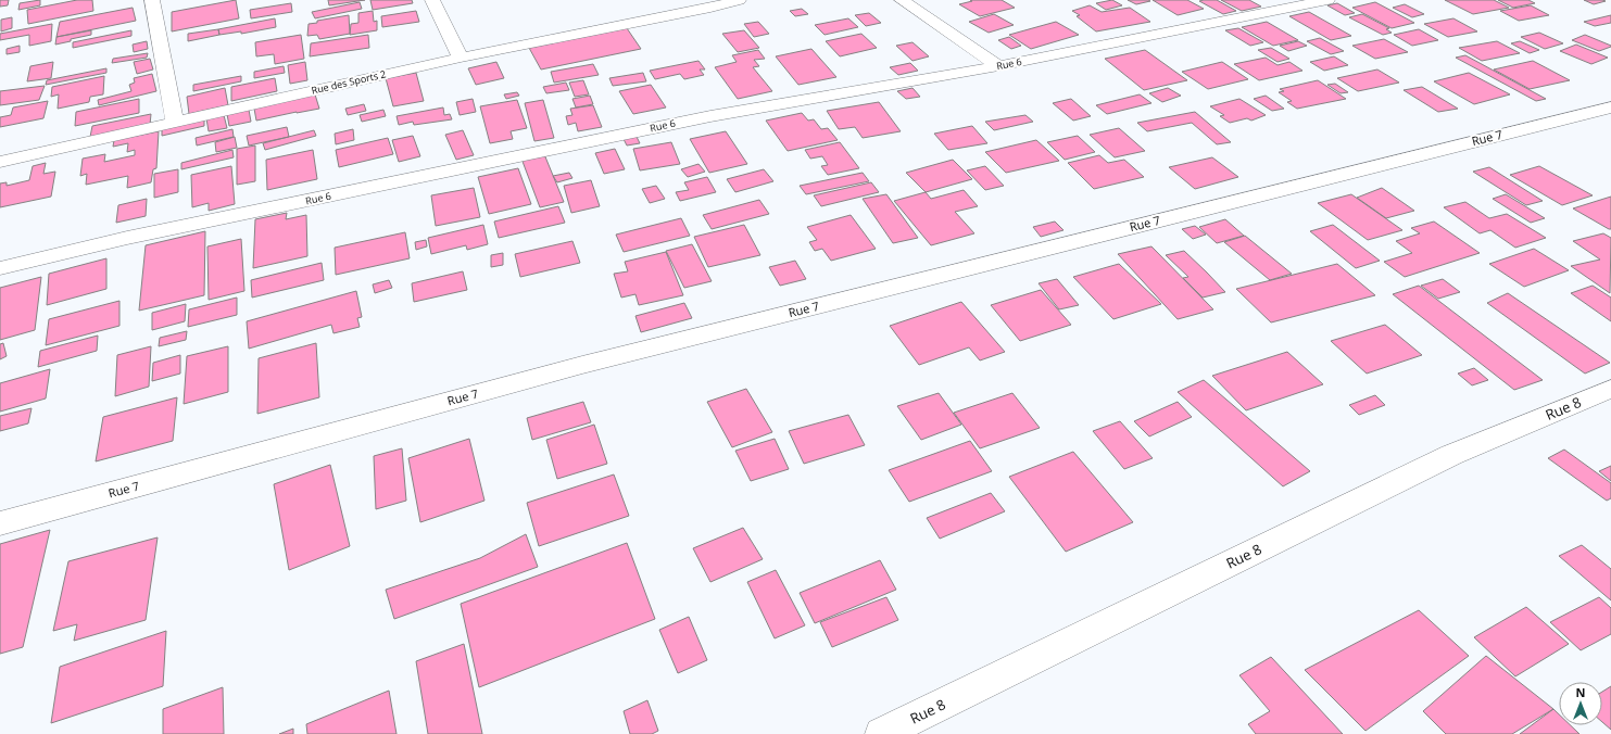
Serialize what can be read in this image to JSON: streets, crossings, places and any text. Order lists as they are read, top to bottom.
{
  "streets": {
    "street": [
      "Rue 6",
      "Rue des Sports 2",
      "Rue 7",
      "Rue 8"
    ]
  },
  "north": "top"
}
